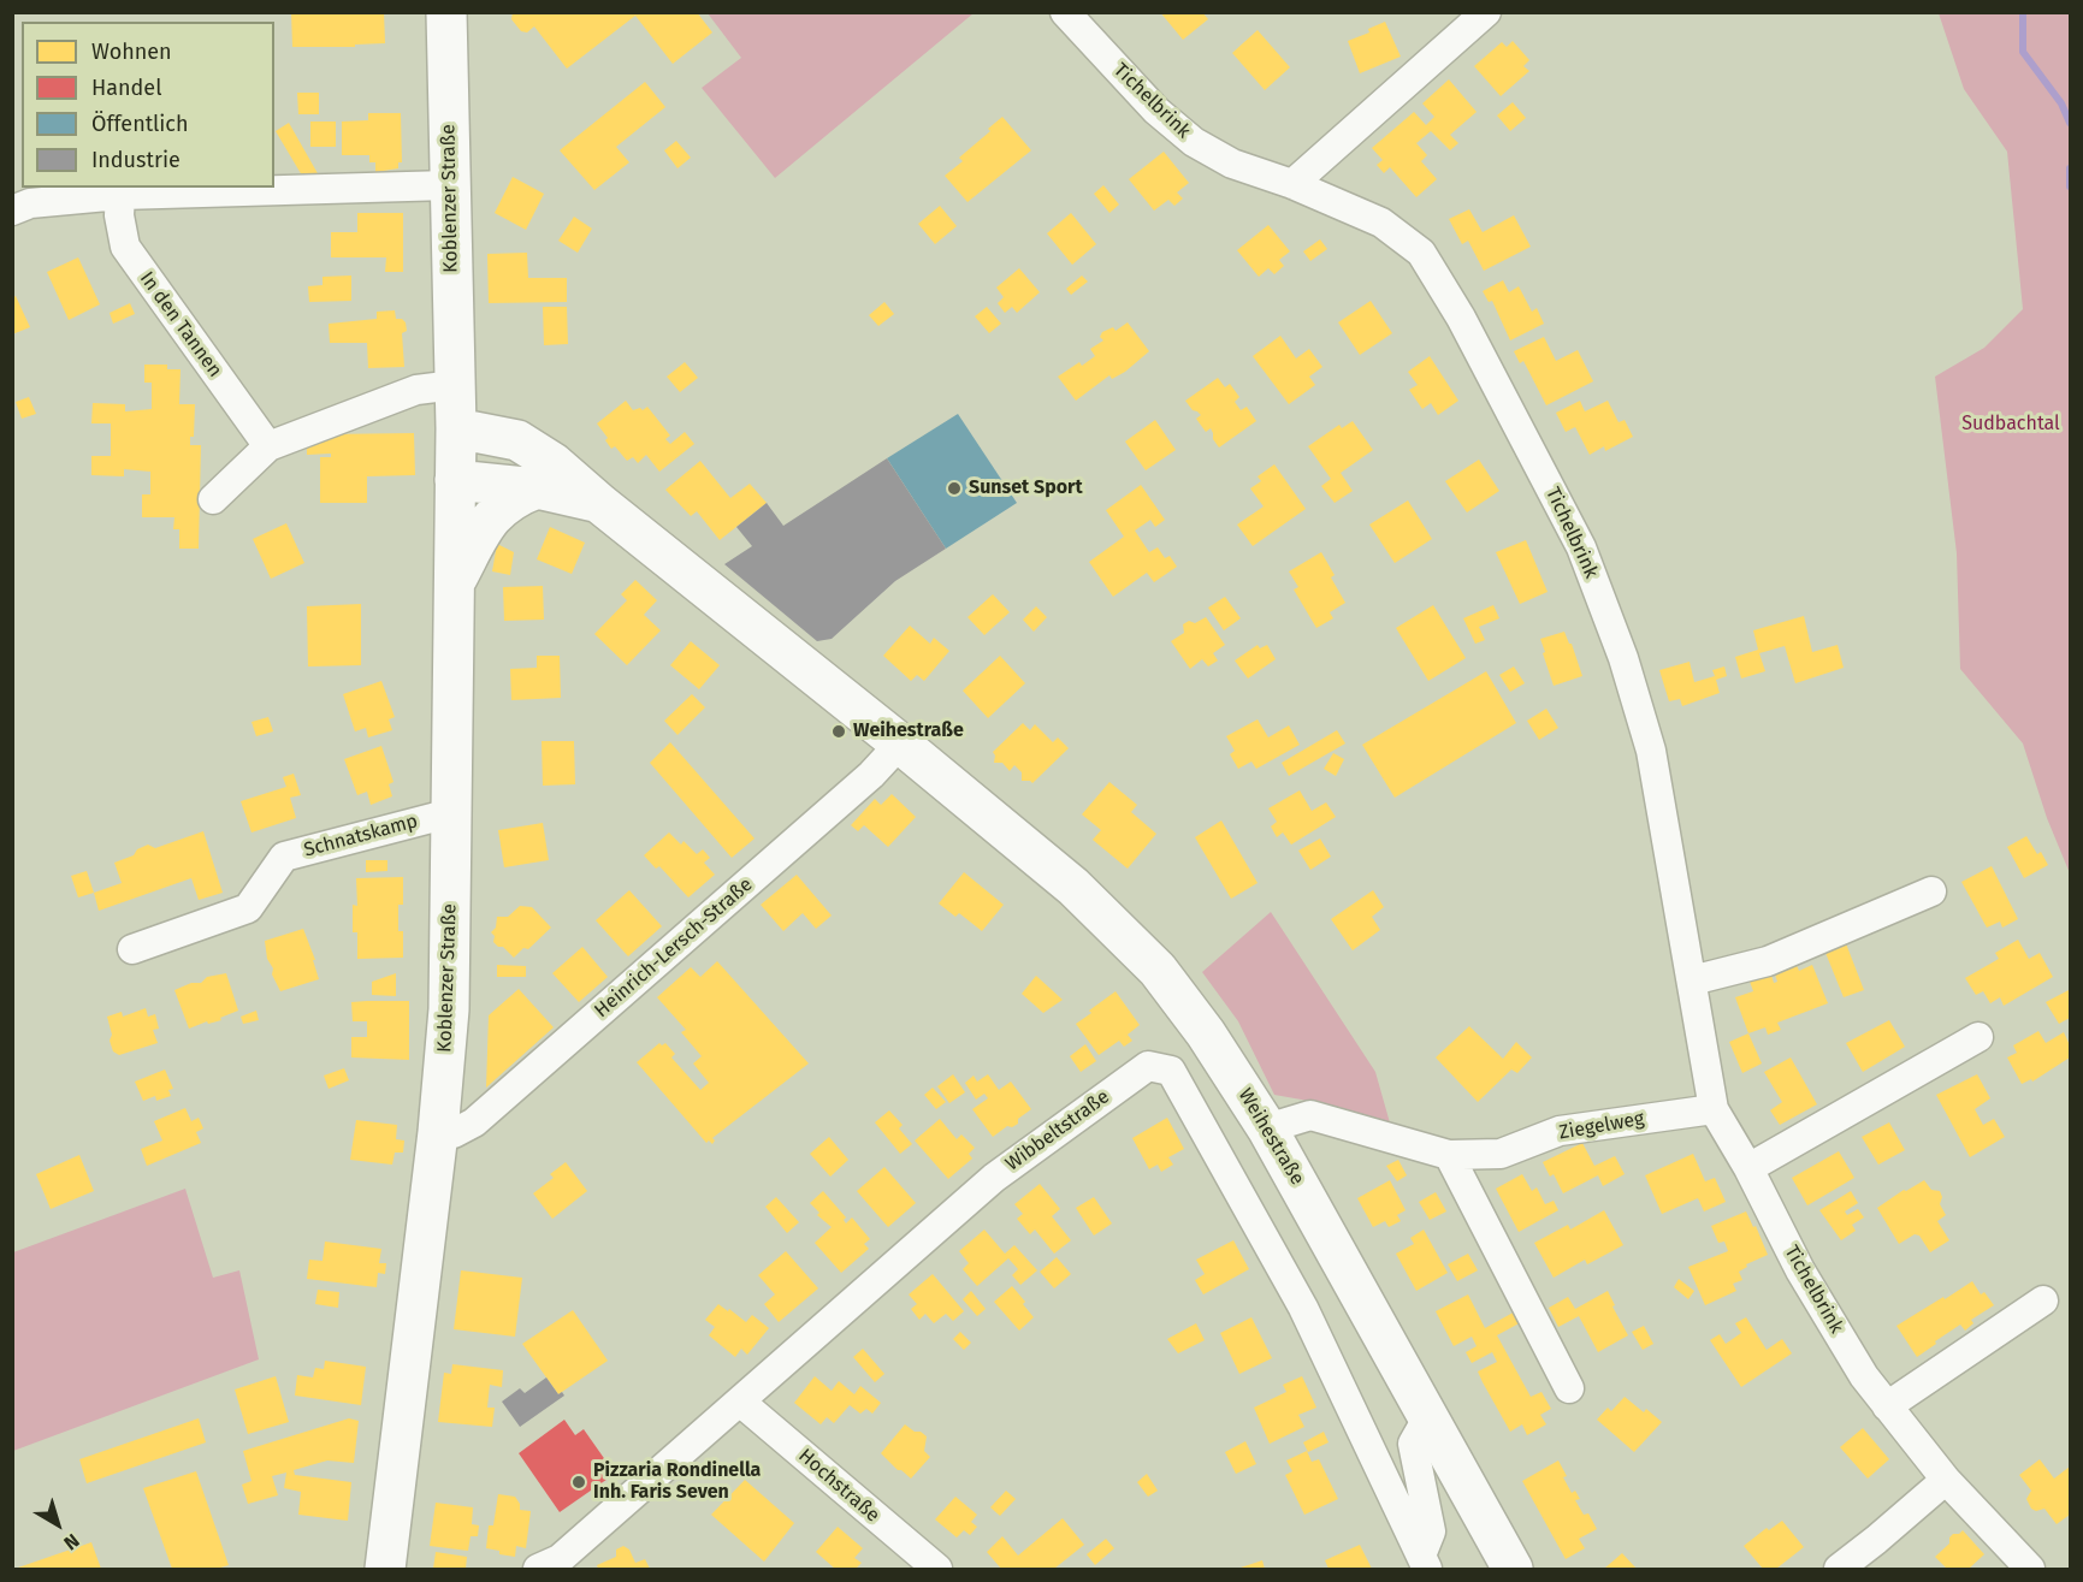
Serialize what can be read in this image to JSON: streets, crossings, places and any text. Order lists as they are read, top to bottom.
{
  "streets": {
    "main road": ["Koblenzer Straße", "Weihestraße"],
    "street": [
      "Tichelbrink",
      "In den Tannen",
      "Schnatskamp",
      "Heinrich-Lersch-Straße",
      "Ziegelweg",
      "Wibbeltstraße",
      "Hochstraße"
    ]
  },
  "crossings": [
    ["Tichelbrink", "Ziegelweg"],
    ["Koblenzer Straße", "Schnatskamp"],
    ["Koblenzer Straße", "Heinrich-Lersch-Straße"],
    ["Koblenzer Straße", "Weihestraße"],
    ["Heinrich-Lersch-Straße", "Weihestraße"],
    ["Ziegelweg", "Weihestraße"],
    ["Wibbeltstraße", "Weihestraße"],
    ["Wibbeltstraße", "Hochstraße"]
  ],
  "parks": ["Sudbachtal"],
  "places": ["Sunset Sport", "Weihestraße", "Pizzaria Rondinella Inh. Faris Seven"],
  "legend": [
    "Wohnen",
    "Handel",
    "Öffentlich",
    "Industrie"
  ],
  "north": "bottom right"
}
